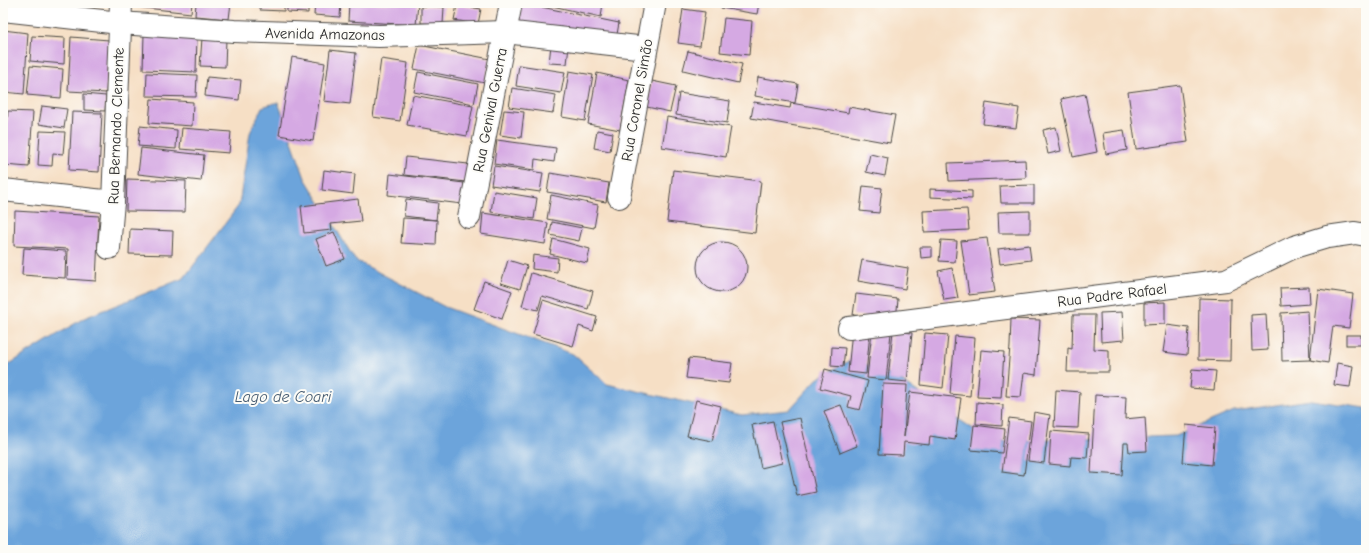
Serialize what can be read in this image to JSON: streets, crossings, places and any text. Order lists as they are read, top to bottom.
{
  "streets": {
    "street": [
      "Avenida Amazonas",
      "Rua Coronel Simão",
      "Rua Genival Guerra",
      "Rua Bernando Clemente",
      "Rua Padre Rafael"
    ]
  },
  "crossings": [
    ["Avenida Amazonas", "Rua Coronel Simão"],
    ["Avenida Amazonas", "Rua Genival Guerra"],
    ["Avenida Amazonas", "Rua Bernando Clemente"]
  ],
  "water": ["Lago de Coari"]
}
